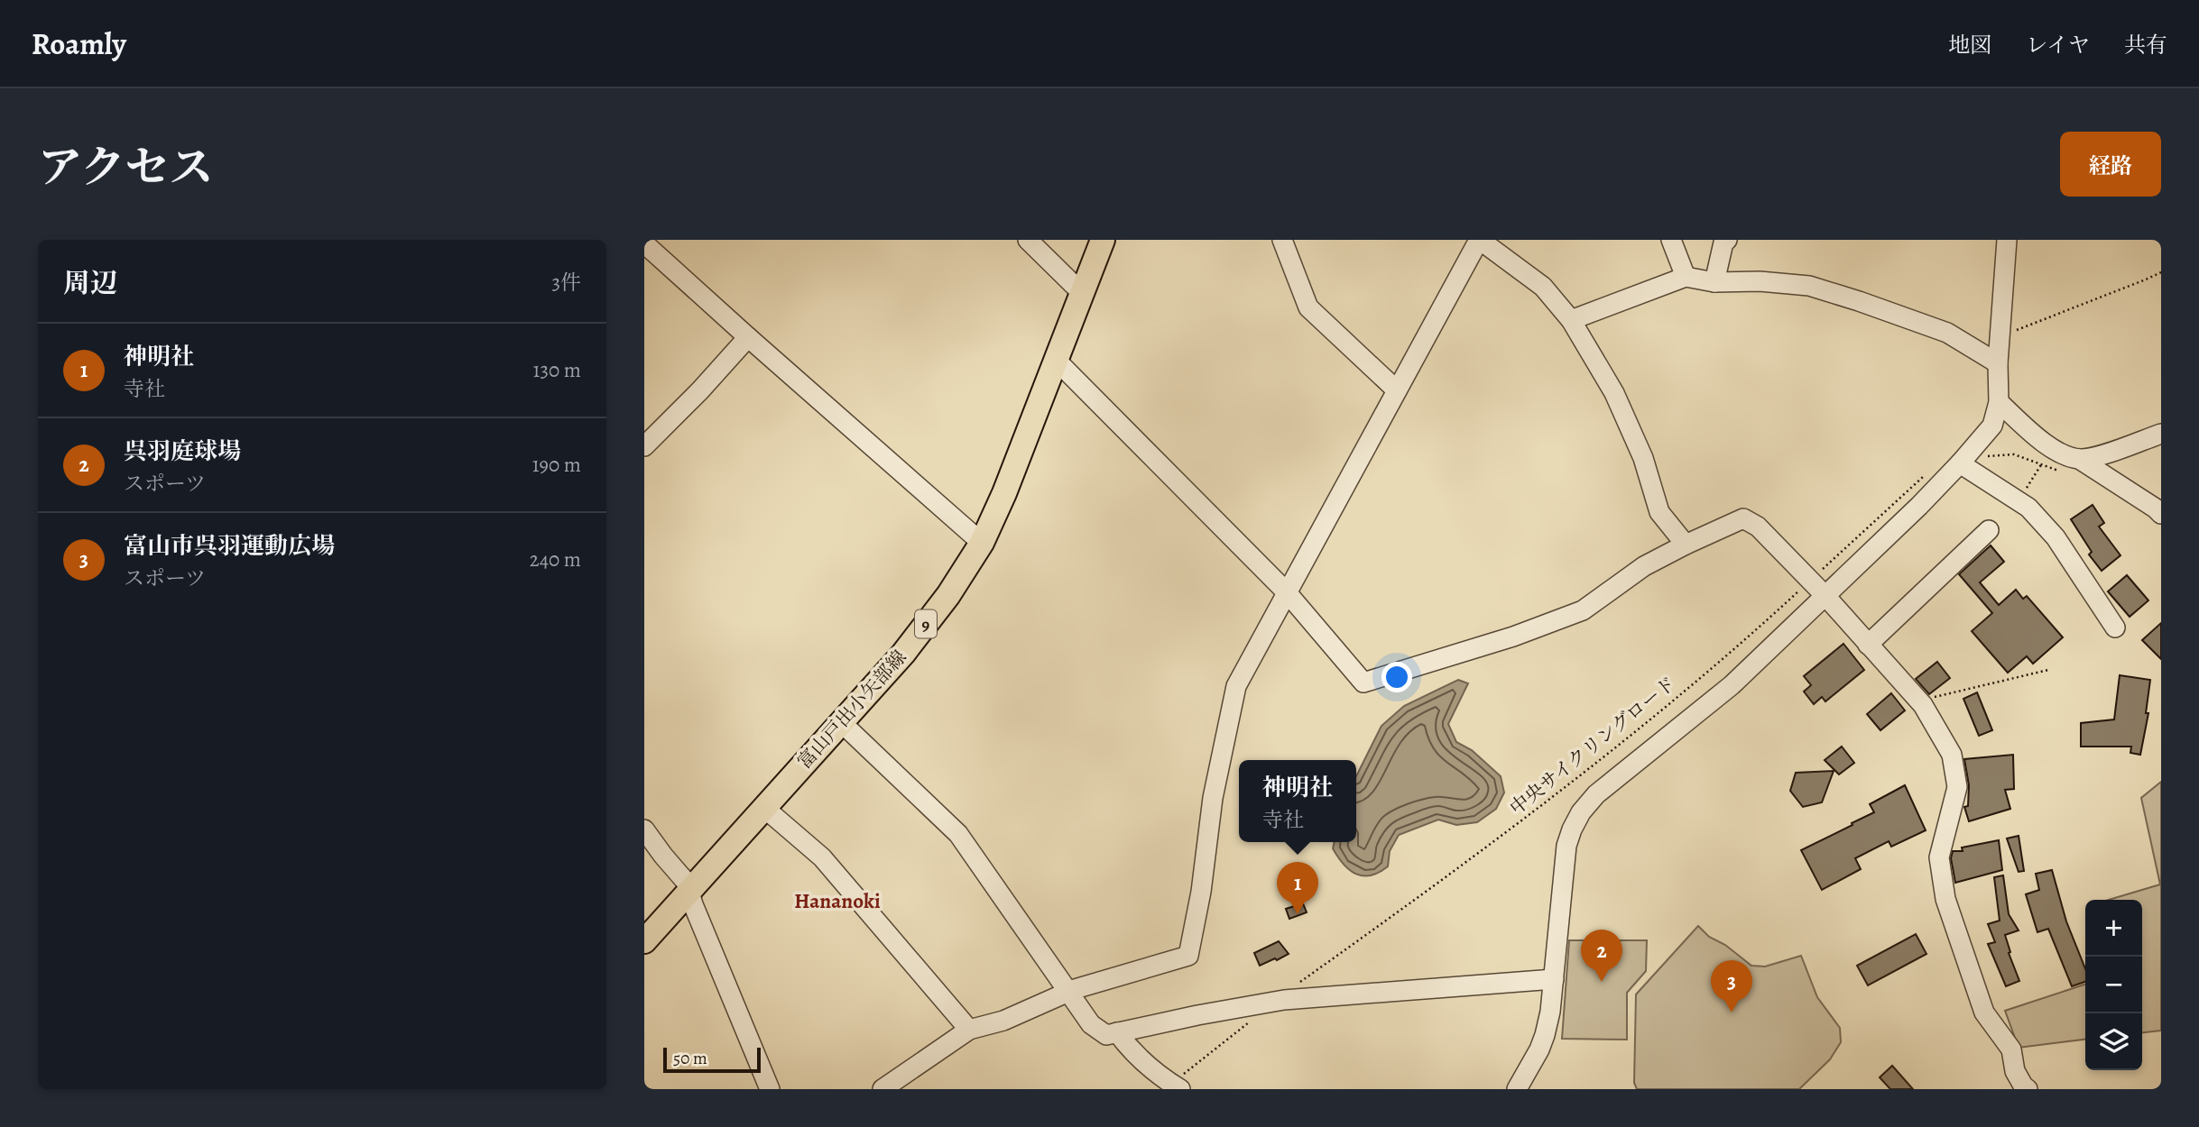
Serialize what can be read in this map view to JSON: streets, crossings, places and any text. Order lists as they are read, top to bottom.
{
  "streets": {
    "main road": ["9", "富山戸出小矢部線"],
    "path": ["中央サイクリングロード"]
  },
  "districts": ["Hananoki"],
  "scale_bar": "50 m",
  "page": {
    "header": "Roamly",
    "nav": ["地図", "レイヤ", "共有"],
    "title": "アクセス",
    "buttons": "経路",
    "heading": ["周辺", "3件"],
    "list": [
      {
        "mark": "1",
        "name": "神明社",
        "note": "寺社",
        "value": "130 m"
      },
      {
        "mark": "2",
        "name": "呉羽庭球場",
        "note": "スポーツ",
        "value": "190 m"
      },
      {
        "mark": "3",
        "name": "富山市呉羽運動広場",
        "note": "スポーツ",
        "value": "240 m"
      }
    ],
    "popup": ["神明社", "寺社"],
    "pins": ["1", "2", "3"],
    "map_buttons": ["+", "−"],
    "scale": "50 m"
  }
}
